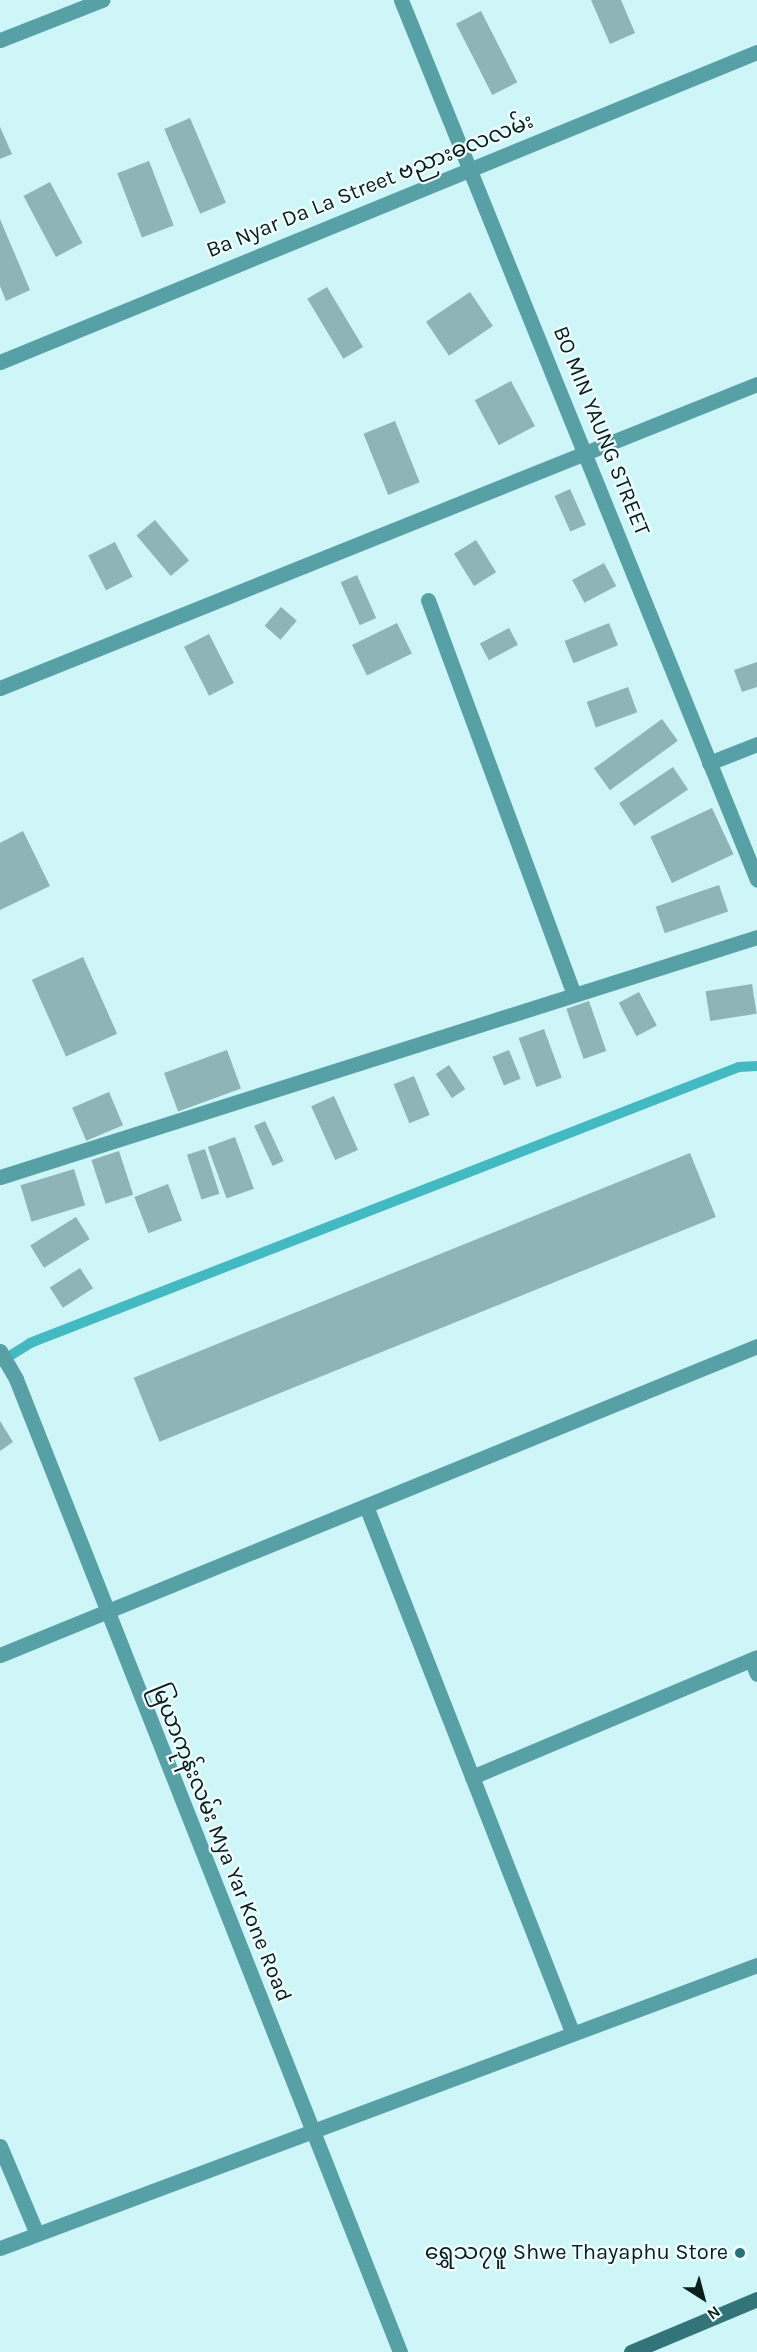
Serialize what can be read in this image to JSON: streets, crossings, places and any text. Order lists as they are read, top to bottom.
{
  "streets": {
    "street": ["Ba Nyar Da La Street ဗညားဓလလမ်း", "BO MIN YAUNG STREET", "မြယာကုန်းလမ်း Mya Yar Kone Road"]
  },
  "crossings": [
    ["Ba Nyar Da La Street ဗညားဓလလမ်း", "BO MIN YAUNG STREET"]
  ],
  "places": ["ရွှေသ၇ဖူ Shwe Thayaphu Store"],
  "north": "bottom right"
}
